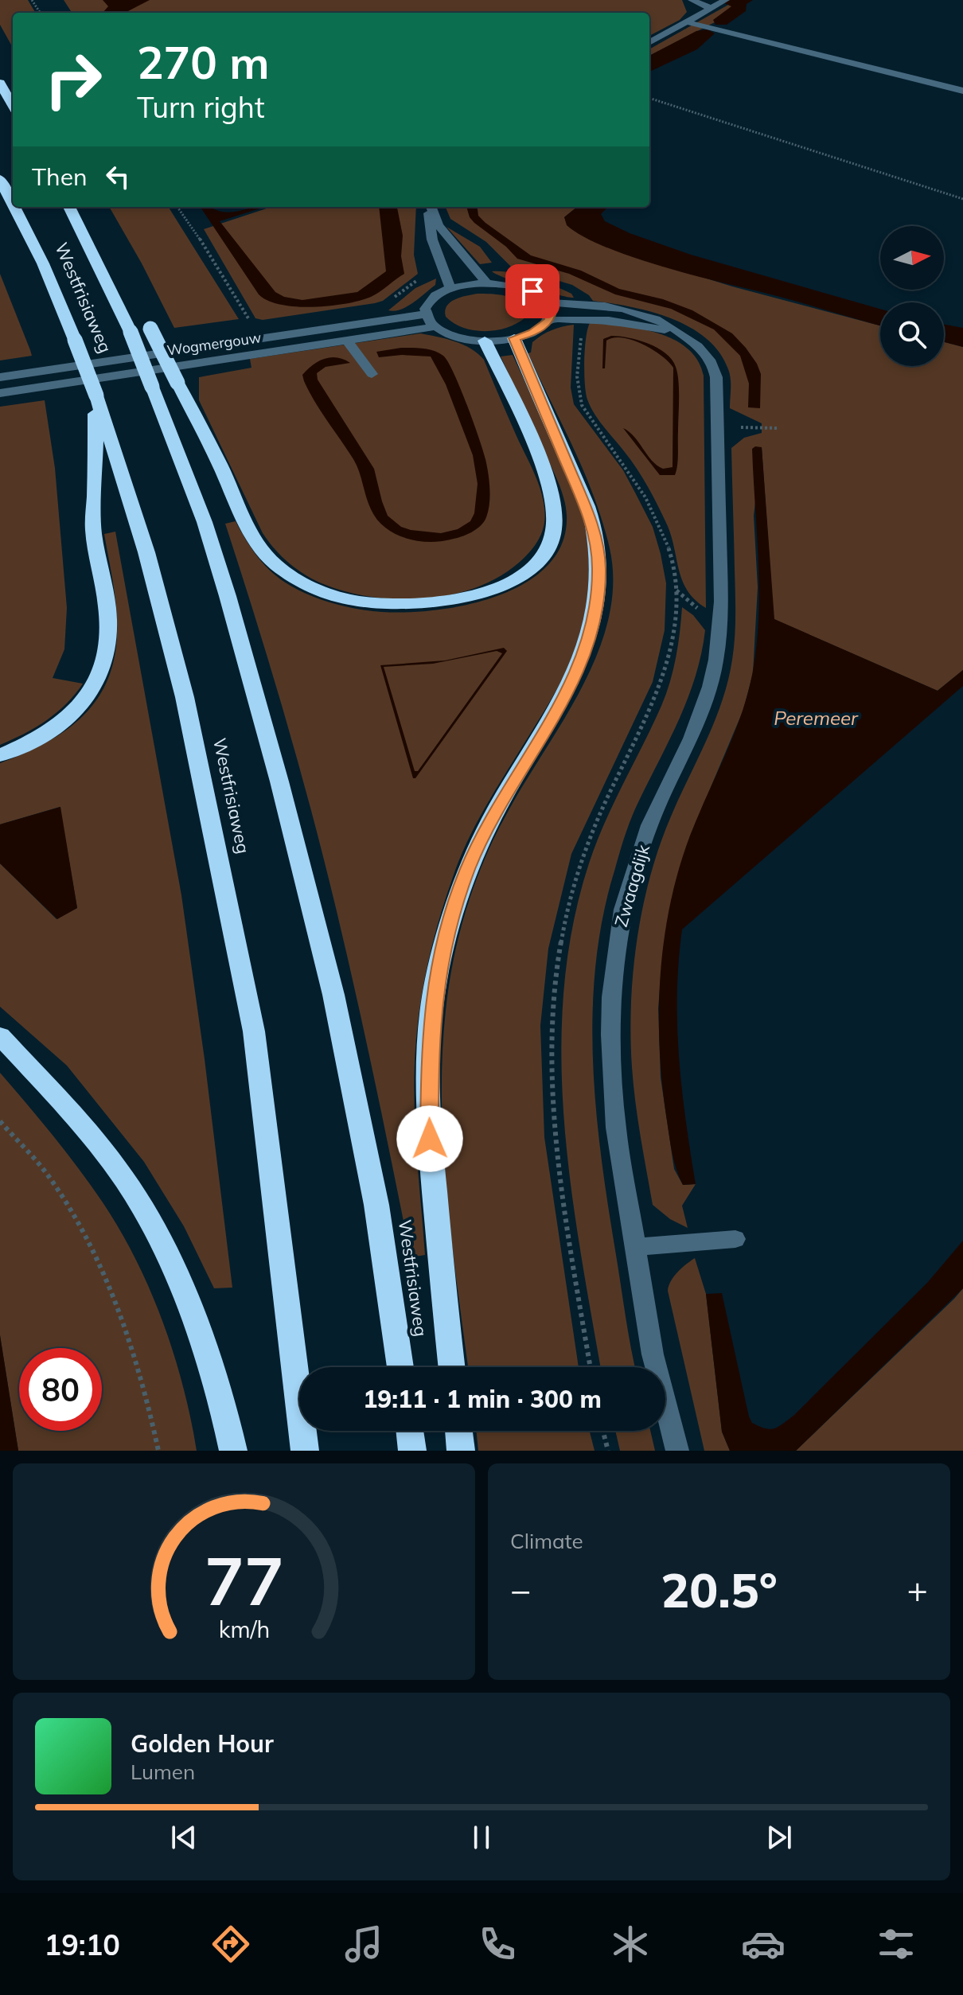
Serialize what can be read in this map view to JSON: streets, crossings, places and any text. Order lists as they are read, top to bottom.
{
  "streets": {
    "highway": ["Westfrisiaweg"],
    "street": ["Wogmergouw", "Zwaagdijk"]
  },
  "water": ["Peremeer"],
  "north": "right",
  "page": {
    "turn": ["270 m", "Turn right"],
    "then": "Then",
    "limit": "80",
    "trip": "19:11 · 1 min · 300 m",
    "tile": "Climate",
    "heat": ["−", "20.5°", "+"],
    "song": ["Golden Hour", "Lumen"],
    "tabs": "19:10",
    "gauge": ["77", "km/h"]
  }
}
